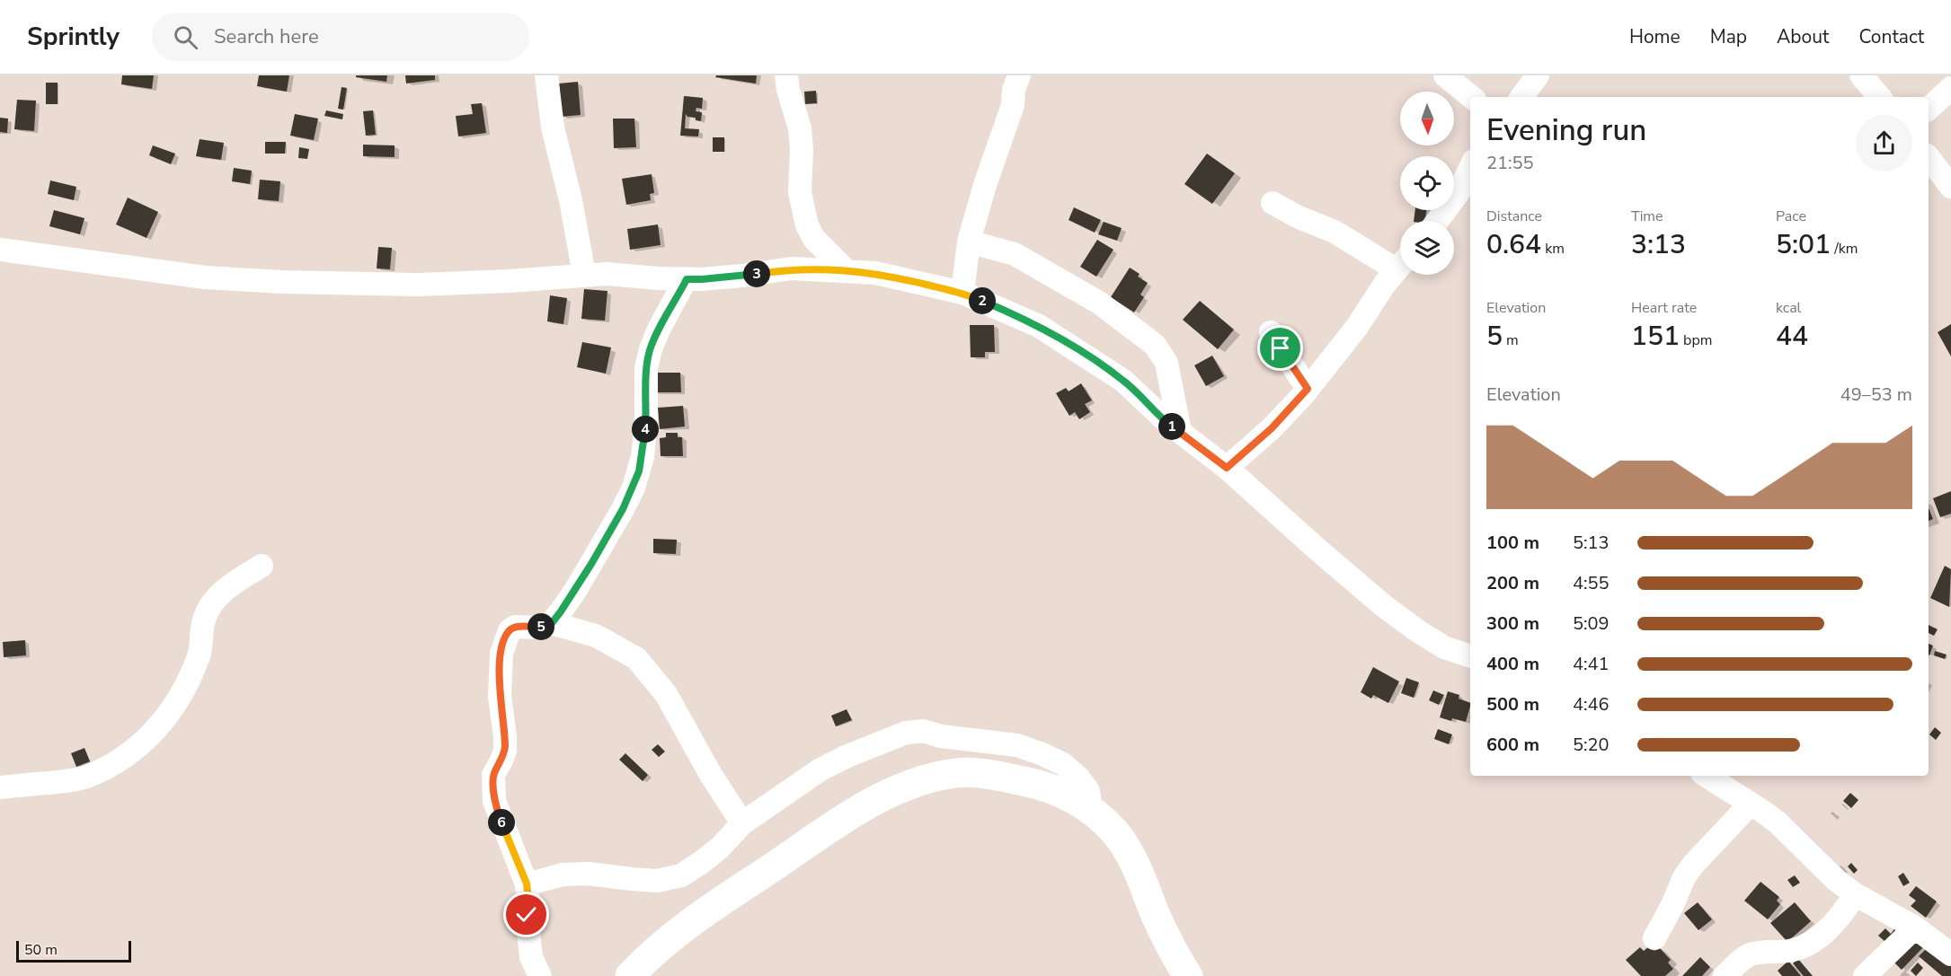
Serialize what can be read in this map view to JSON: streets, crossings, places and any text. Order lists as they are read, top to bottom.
{
  "scale_bar": "50 m",
  "north": "bottom",
  "page": {
    "header": "Sprintly",
    "search": "Search here",
    "nav": [
      "Home",
      "Map",
      "About",
      "Contact"
    ],
    "heading": ["Evening run", "21:55"],
    "stats": [
      ["Distance", "0.64 km"],
      ["Time", "3:13"],
      ["Pace", "5:01 /km"],
      ["Elevation", "5 m"],
      ["Heart rate", "151 bpm"],
      ["kcal", "44"]
    ],
    "pins": [
      "3",
      "2",
      "1",
      "4",
      "5",
      "6"
    ],
    "chart": ["Elevation", "49–53 m"],
    "list": [
      {
        "name": "100 m",
        "note": "5:13"
      },
      {
        "name": "200 m",
        "note": "4:55"
      },
      {
        "name": "300 m",
        "note": "5:09"
      },
      {
        "name": "400 m",
        "note": "4:41"
      },
      {
        "name": "500 m",
        "note": "4:46"
      },
      {
        "name": "600 m",
        "note": "5:20"
      }
    ],
    "scale": "50 m"
  }
}
